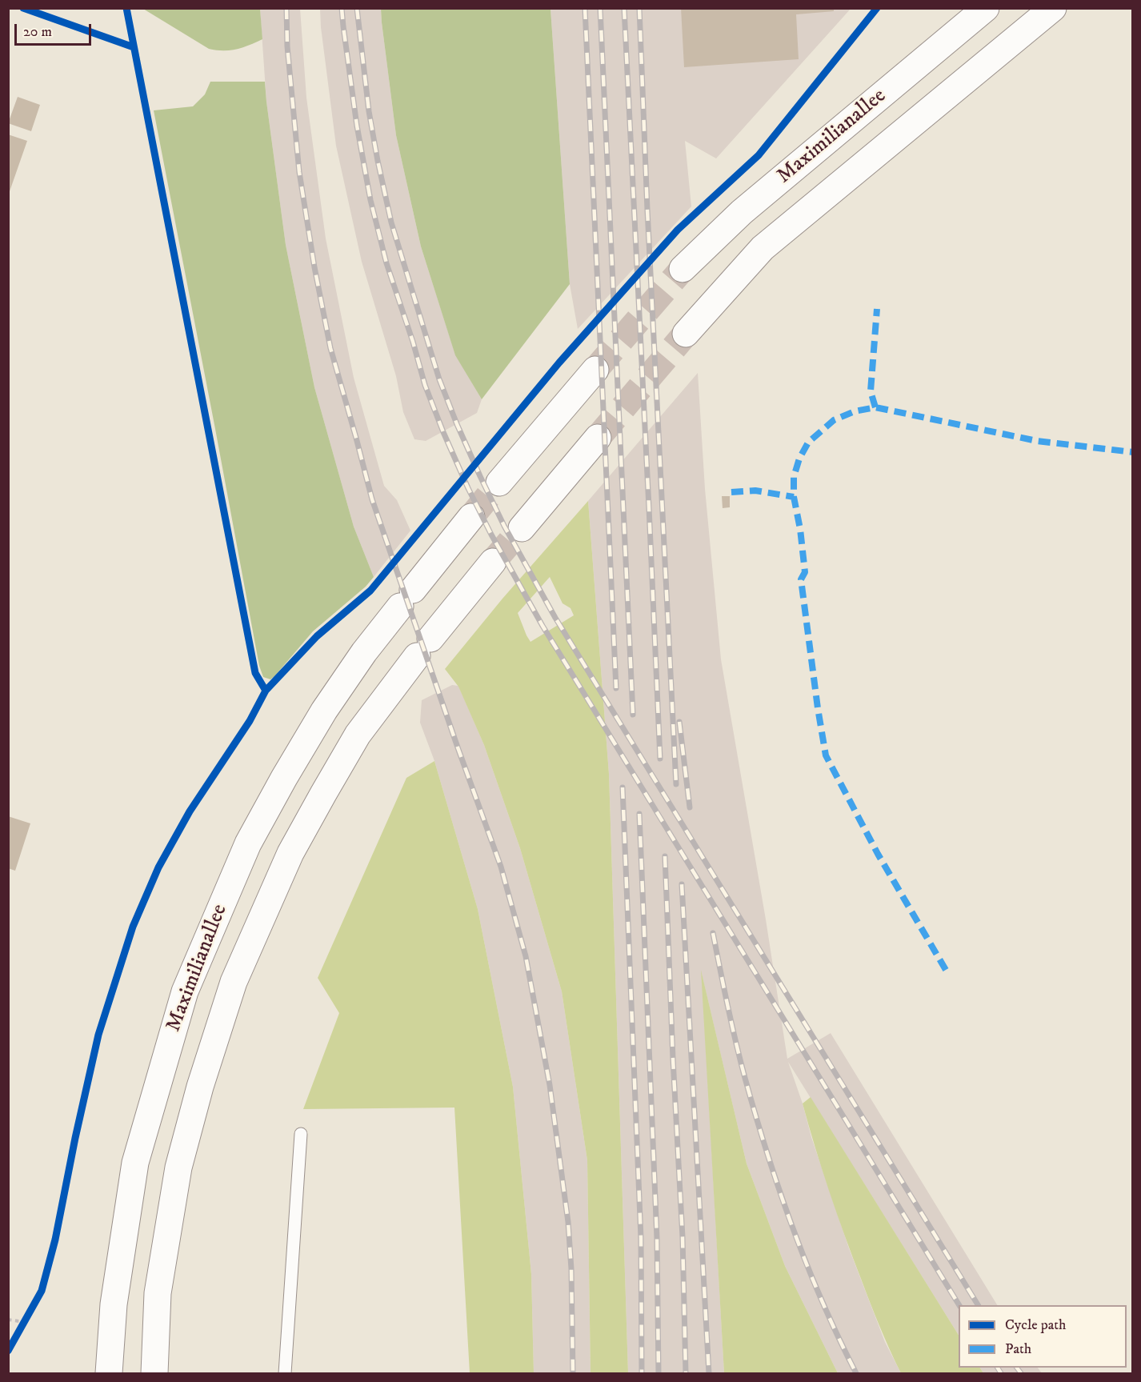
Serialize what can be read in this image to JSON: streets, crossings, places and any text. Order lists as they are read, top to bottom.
{
  "streets": {
    "highway": ["Maximilianallee"]
  },
  "legend": ["Cycle path", "Path"],
  "scale_bar": "20 m"
}
